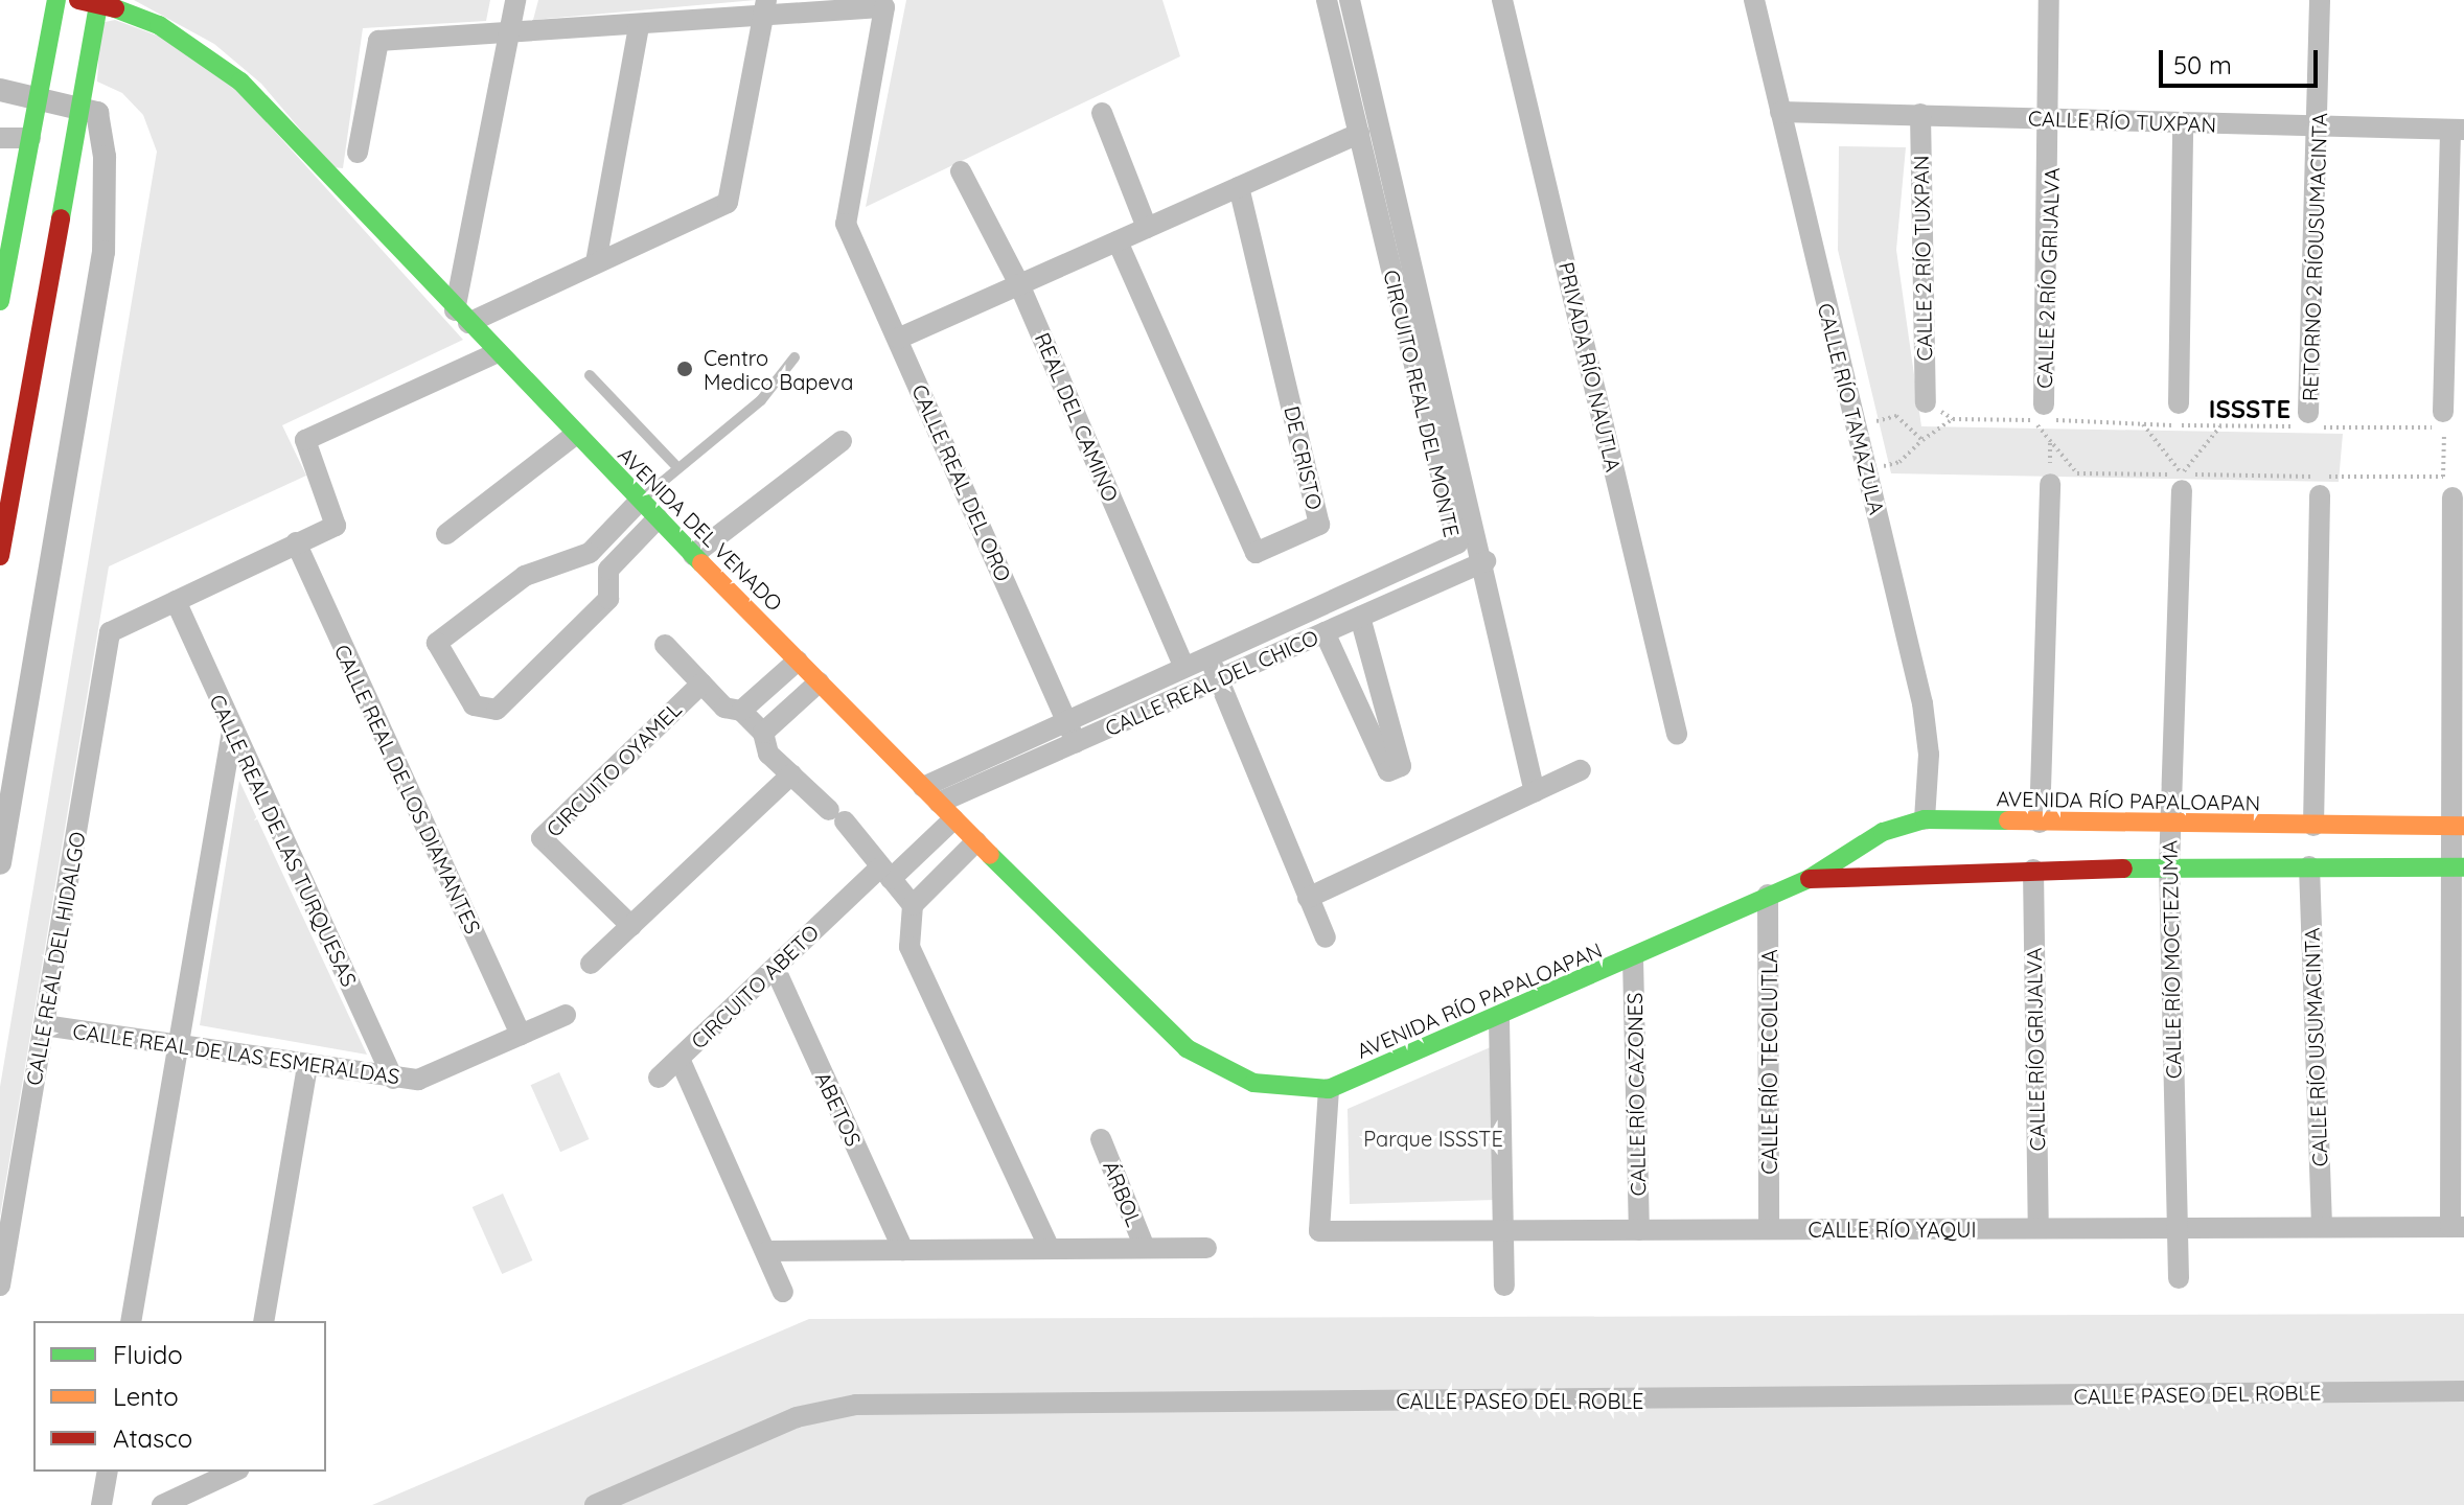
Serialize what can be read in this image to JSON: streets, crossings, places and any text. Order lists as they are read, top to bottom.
{
  "streets": {
    "street": [
      "CALLE RÍO TUXPAN",
      "RETORNO 2 RÍOUSUMACINTA",
      "CALLE 2 RÍO TUXPAN",
      "CALLE 2 RÍO GRIJALVA",
      "PRIVADA RÍO NAUTLA",
      "CIRCUITO REAL DEL MONTE",
      "CALLE RÍO TAMAZULA",
      "REAL DEL CAMINO",
      "DE CRISTO",
      "CALLE REAL DEL ORO",
      "AVENIDA DEL VENADO",
      "CALLE REAL DEL CHICO",
      "CIRCUITO OYAMEL",
      "CALLE REAL DE LOS DIAMANTES",
      "AVENIDA RÍO PAPALOAPAN",
      "CALLE REAL DE LAS TURQUESAS",
      "CALLE REAL DEL HIDALGO",
      "CALLE RÍO MOCTEZUMA",
      "CIRCUITO ABETO",
      "CALLE RÍO USUMACINTA",
      "CALLE RÍO GRIJALVA",
      "CALLE REAL DE LAS ESMERALDAS",
      "CALLE RÍO TECOLUTLA",
      "CALLE RÍO CAZONES",
      "ABETOS",
      "ÁRBOL",
      "CALLE RÍO YAQUI",
      "CALLE PASEO DEL ROBLE"
    ]
  },
  "crossings": [
    ["CALLE RÍO TUXPAN", "RETORNO 2 RÍOUSUMACINTA"],
    ["CALLE RÍO TUXPAN", "CALLE 2 RÍO TUXPAN"],
    ["CALLE RÍO TUXPAN", "CALLE 2 RÍO GRIJALVA"],
    ["CALLE RÍO TUXPAN", "CALLE RÍO TAMAZULA"],
    ["CIRCUITO REAL DEL MONTE", "REAL DEL CAMINO"],
    ["CIRCUITO REAL DEL MONTE", "CALLE REAL DEL ORO"],
    ["CIRCUITO REAL DEL MONTE", "AVENIDA DEL VENADO"],
    ["CIRCUITO REAL DEL MONTE", "CALLE REAL DEL CHICO"],
    ["CALLE RÍO TAMAZULA", "AVENIDA RÍO PAPALOAPAN"],
    ["CALLE REAL DEL ORO", "CALLE REAL DEL CHICO"],
    ["AVENIDA DEL VENADO", "CALLE REAL DEL CHICO"],
    ["AVENIDA DEL VENADO", "AVENIDA RÍO PAPALOAPAN"],
    ["AVENIDA DEL VENADO", "CIRCUITO ABETO"],
    ["CALLE REAL DE LOS DIAMANTES", "CALLE REAL DE LAS ESMERALDAS"],
    ["AVENIDA RÍO PAPALOAPAN", "CALLE RÍO MOCTEZUMA"],
    ["AVENIDA RÍO PAPALOAPAN", "CALLE RÍO USUMACINTA"],
    ["AVENIDA RÍO PAPALOAPAN", "CALLE RÍO GRIJALVA"],
    ["AVENIDA RÍO PAPALOAPAN", "CALLE RÍO TECOLUTLA"],
    ["AVENIDA RÍO PAPALOAPAN", "CALLE RÍO CAZONES"],
    ["AVENIDA RÍO PAPALOAPAN", "CALLE RÍO YAQUI"],
    ["CALLE REAL DE LAS TURQUESAS", "CALLE REAL DEL HIDALGO"],
    ["CALLE REAL DE LAS TURQUESAS", "CALLE REAL DE LAS ESMERALDAS"],
    ["CALLE REAL DEL HIDALGO", "CALLE REAL DE LAS ESMERALDAS"],
    ["CALLE RÍO MOCTEZUMA", "CALLE RÍO YAQUI"],
    ["CIRCUITO ABETO", "ABETOS"],
    ["CALLE RÍO USUMACINTA", "CALLE RÍO YAQUI"],
    ["CALLE RÍO GRIJALVA", "CALLE RÍO YAQUI"],
    ["CALLE RÍO TECOLUTLA", "CALLE RÍO YAQUI"],
    ["CALLE RÍO CAZONES", "CALLE RÍO YAQUI"]
  ],
  "districts": ["ISSSTE"],
  "parks": ["Parque ISSSTE"],
  "places": ["Centro Medico Bapeva"],
  "legend": ["Fluido", "Lento", "Atasco"],
  "scale_bar": "50 m"
}
